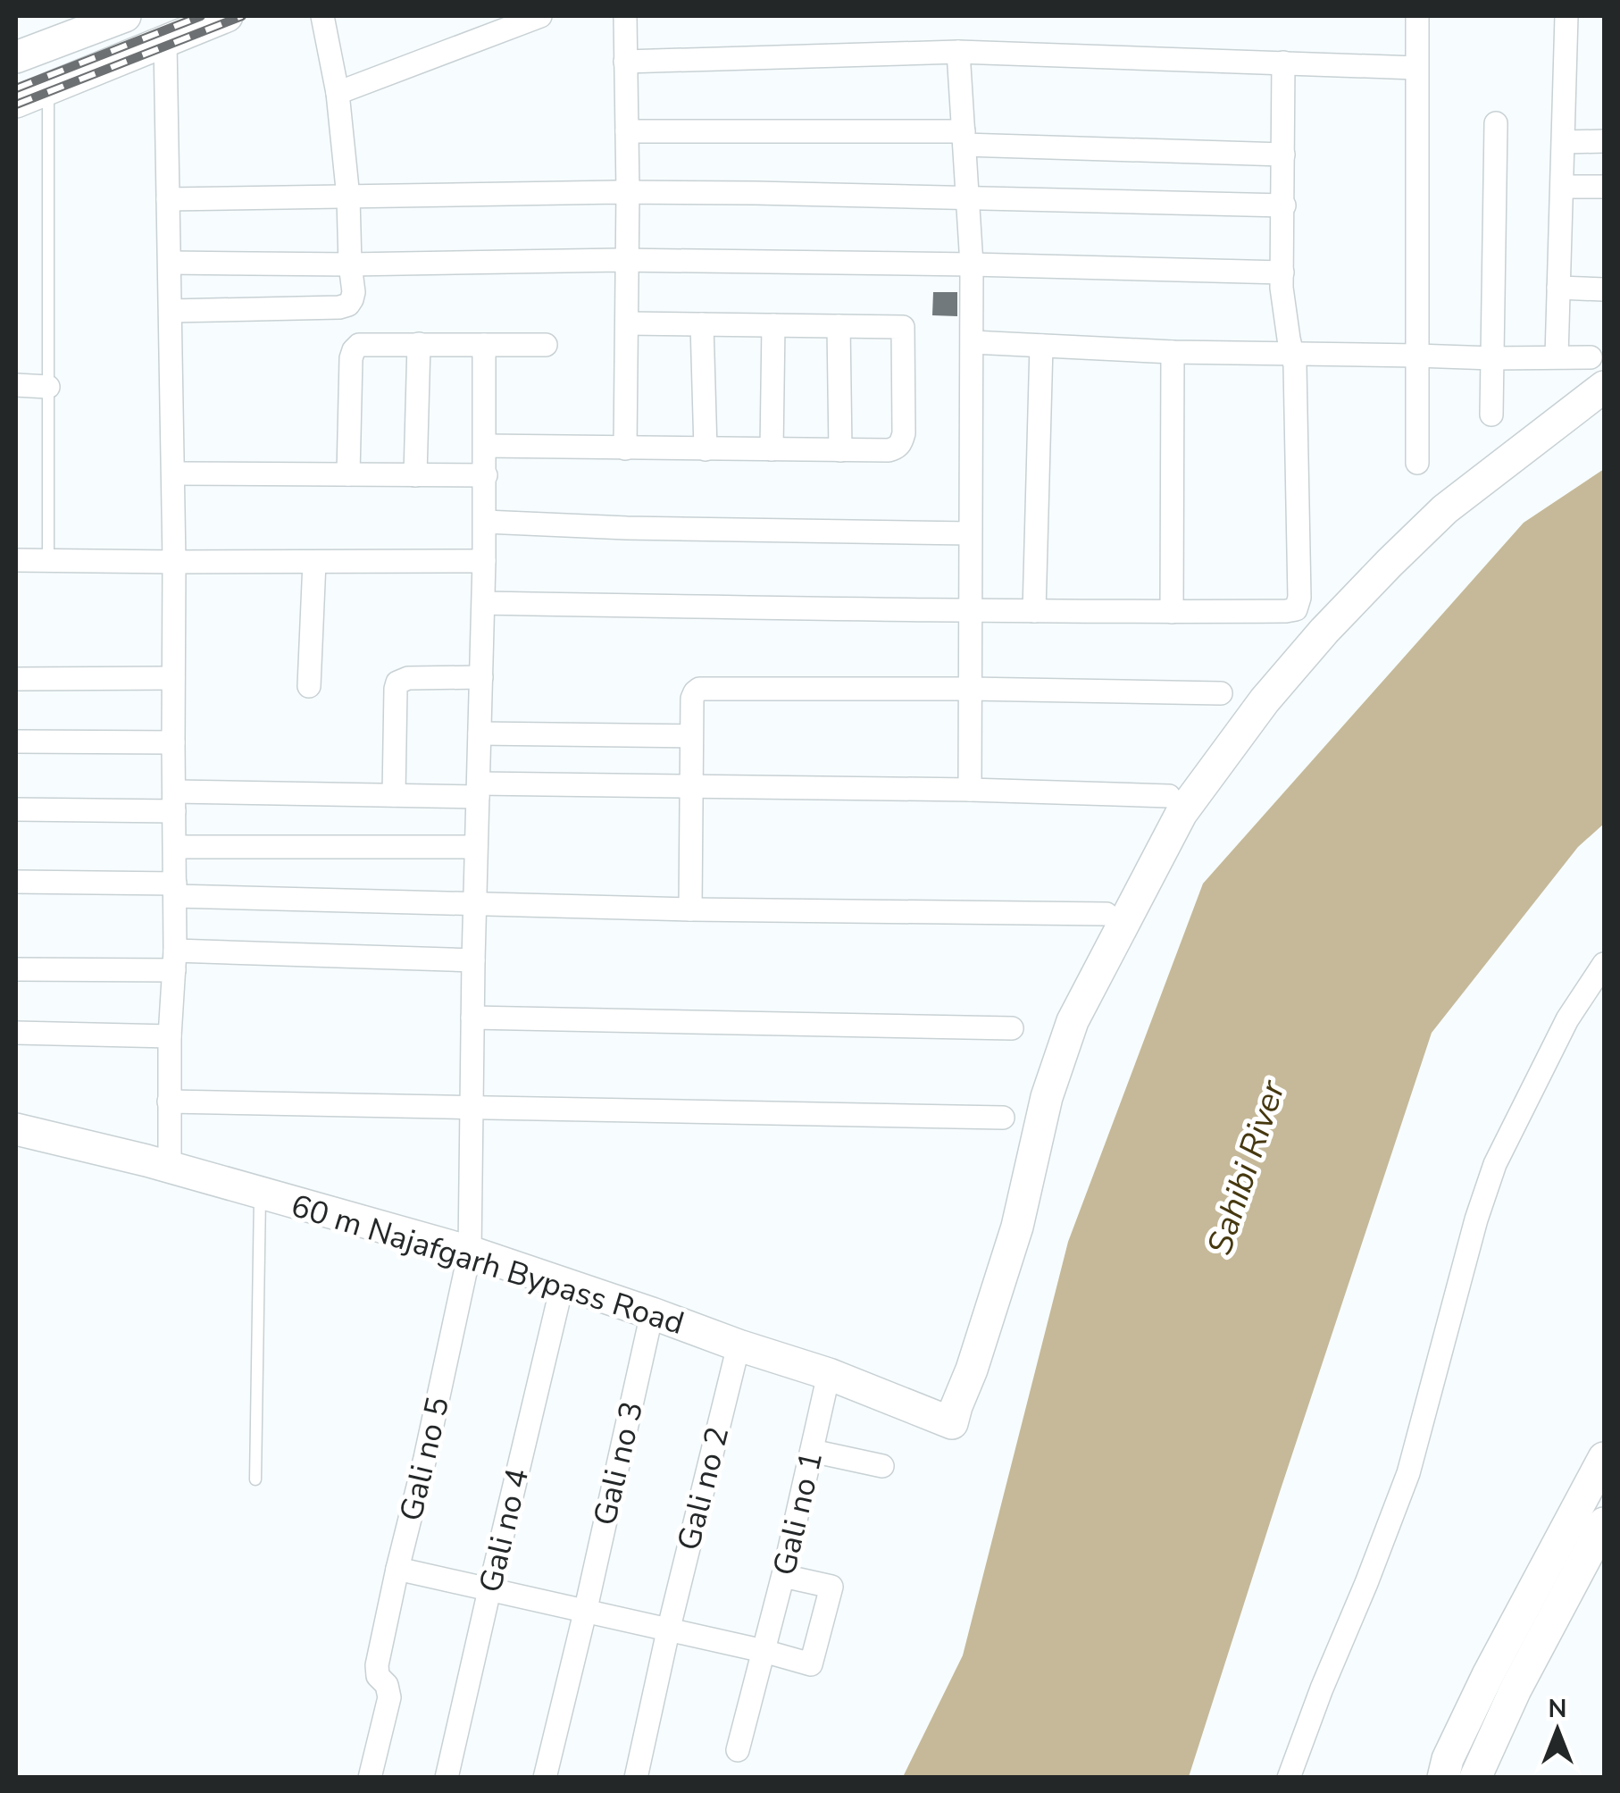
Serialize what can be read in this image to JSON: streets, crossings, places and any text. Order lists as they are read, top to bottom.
{
  "streets": {
    "street": [
      "60 m Najafgarh Bypass Road",
      "Gali no 5",
      "Gali no 3",
      "Gali no 2",
      "Gali no 1",
      "Gali no 4"
    ]
  },
  "crossings": [
    ["60 m Najafgarh Bypass Road", "Gali no 5"],
    ["60 m Najafgarh Bypass Road", "Gali no 3"],
    ["60 m Najafgarh Bypass Road", "Gali no 2"],
    ["60 m Najafgarh Bypass Road", "Gali no 1"],
    ["60 m Najafgarh Bypass Road", "Gali no 4"]
  ],
  "water": ["Sahibi River"],
  "north": "top"
}
